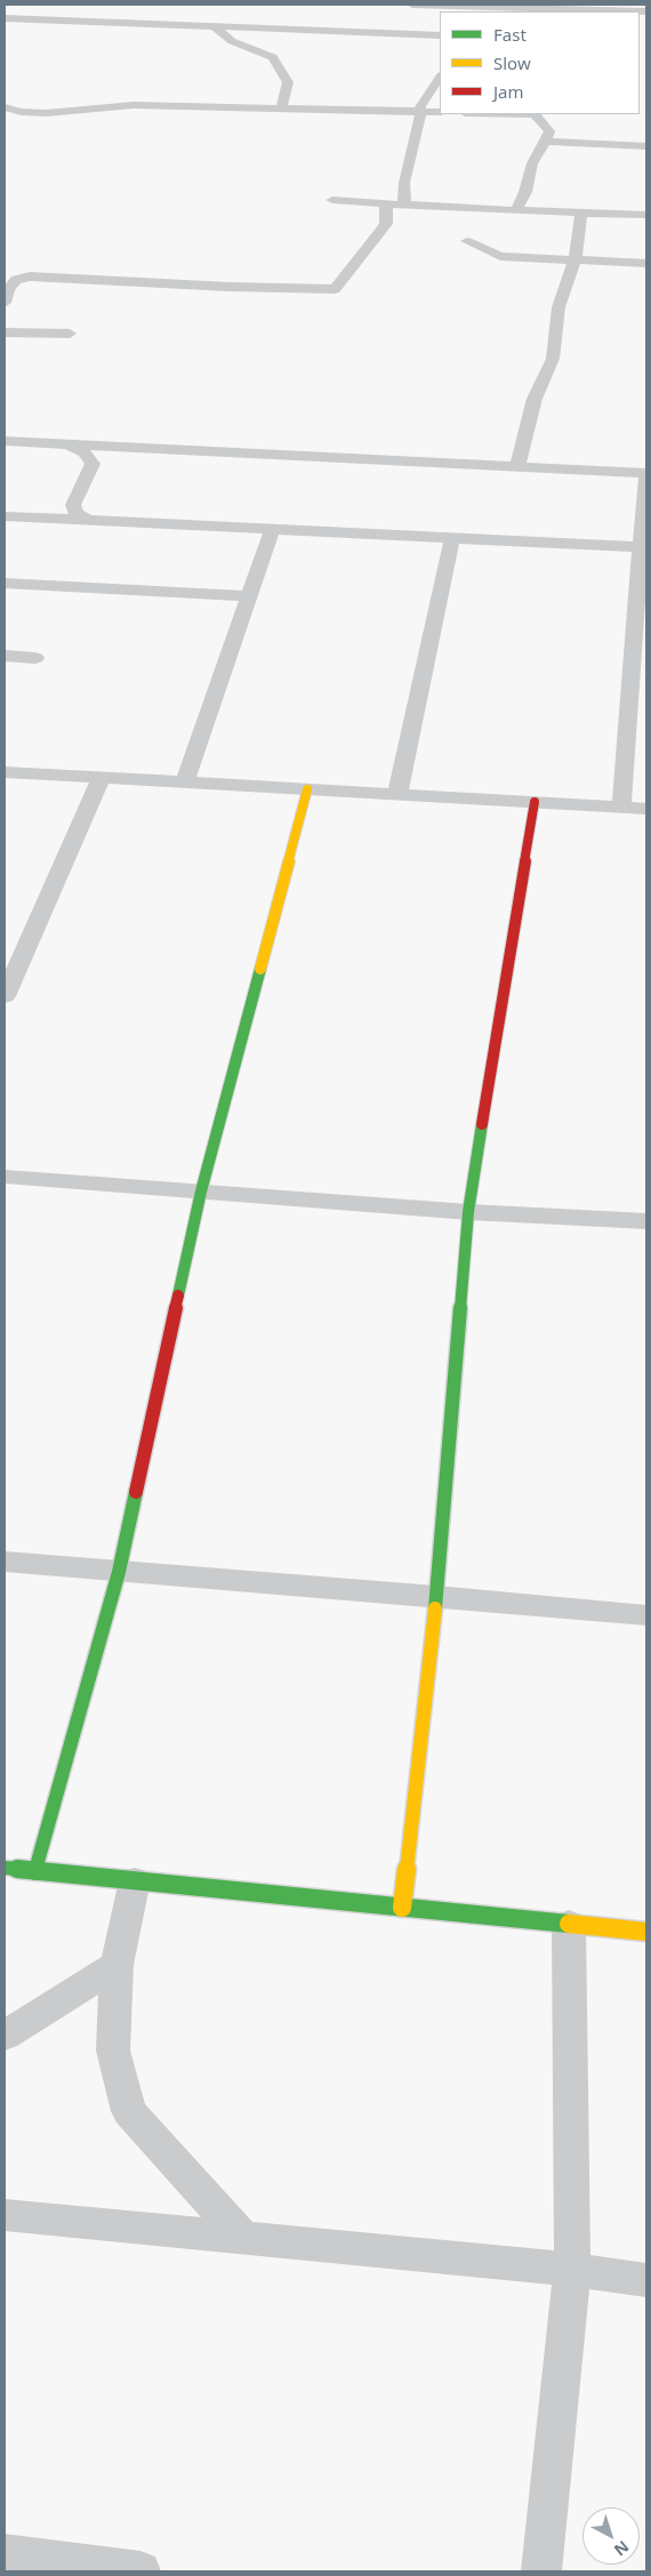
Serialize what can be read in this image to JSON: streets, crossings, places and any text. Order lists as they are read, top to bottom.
{
  "legend": ["Fast", "Slow", "Jam"],
  "north": "bottom right"
}
